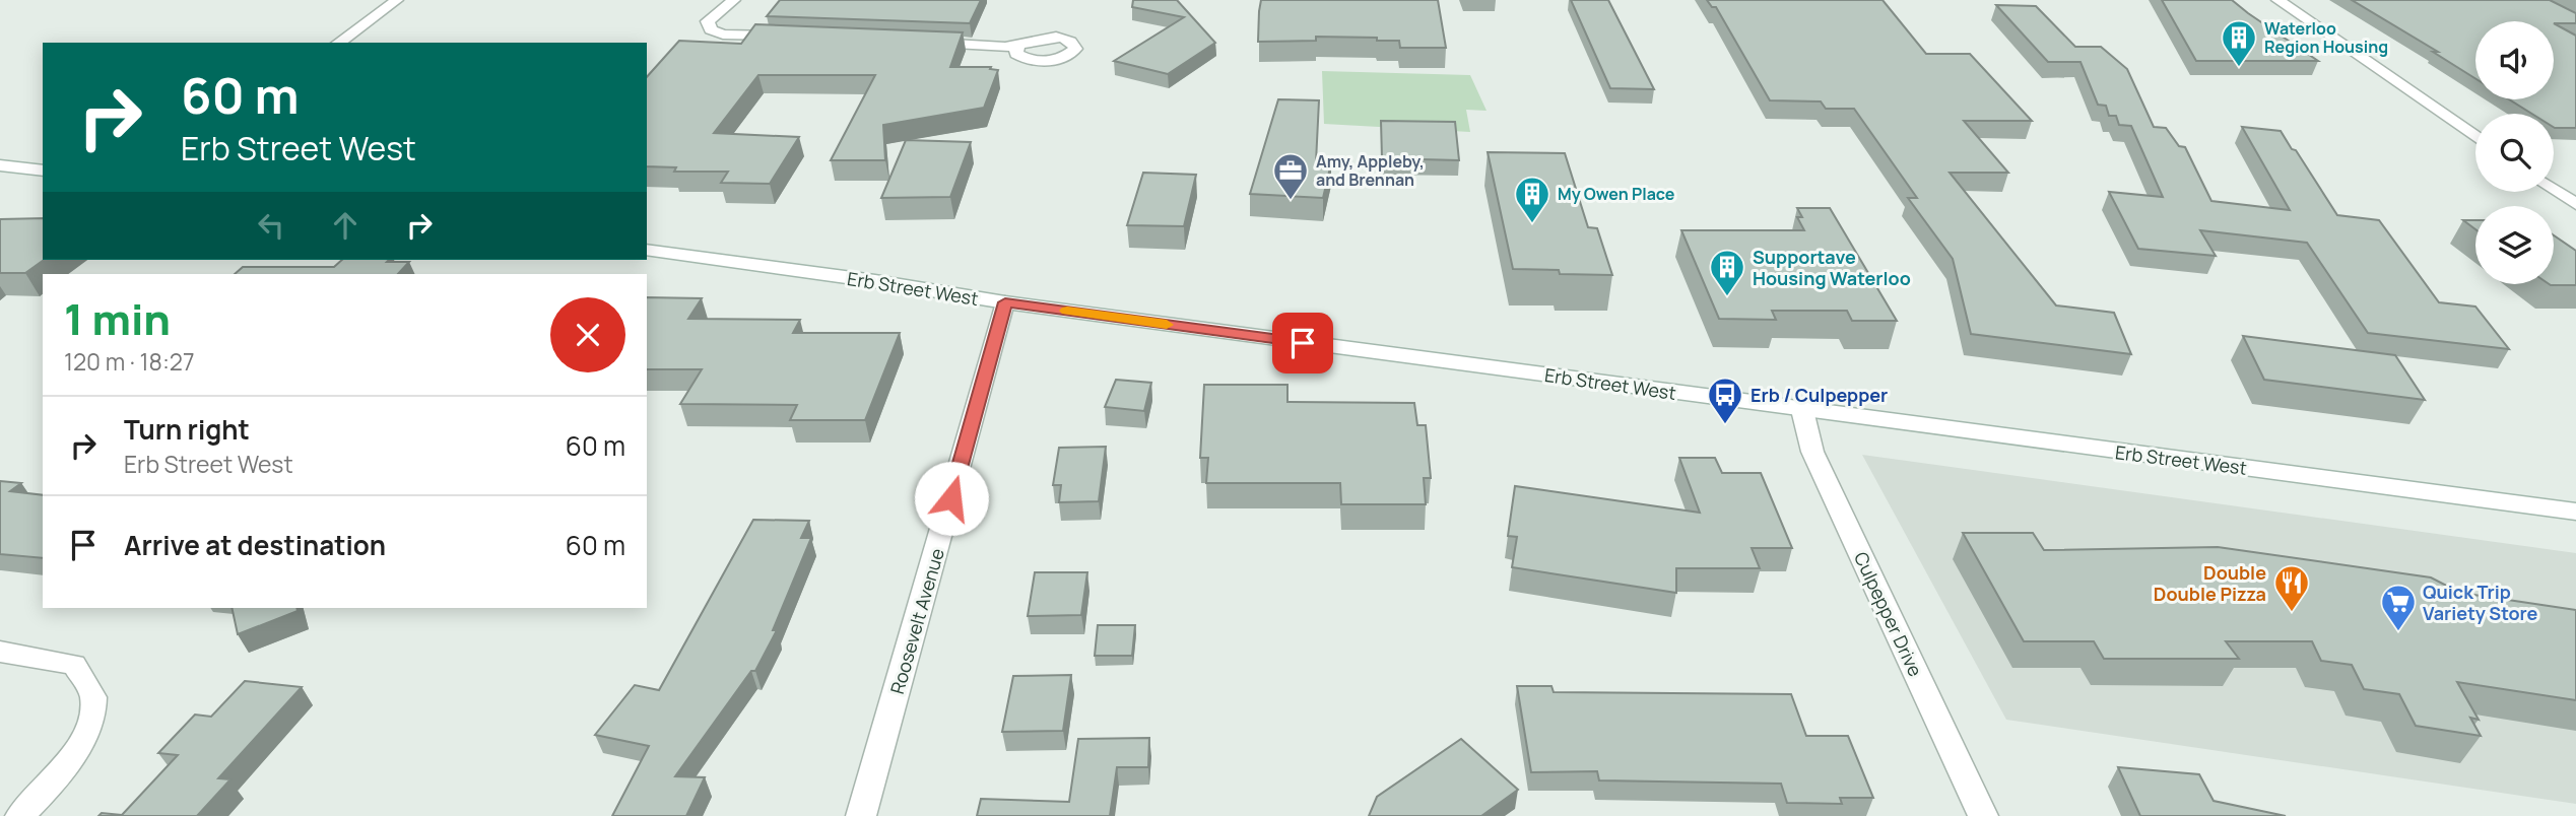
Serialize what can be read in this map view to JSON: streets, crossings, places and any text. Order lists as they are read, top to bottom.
{
  "streets": {
    "street": ["Erb Street West", "Culpepper Drive", "Roosevelt Avenue"]
  },
  "crossings": [
    ["Erb Street West", "Culpepper Drive"],
    ["Erb Street West", "Roosevelt Avenue"]
  ],
  "places": {
    "building": ["Waterloo Region Housing", "My Owen Place", "Supportave Housing Waterloo"],
    "office": ["Amy, Appleby, and Brennan"],
    "bus stop": ["Erb / Culpepper"],
    "restaurant": ["Double Double Pizza"],
    "supermarket": ["Quick Trip Variety Store"]
  },
  "page": {
    "turn": ["60 m", "Erb Street West"],
    "heading": ["1 min", "120 m · 18:27"],
    "list": [
      {
        "name": "Turn right",
        "note": "Erb Street West",
        "value": "60 m"
      },
      {
        "name": "Arrive at destination",
        "value": "60 m"
      }
    ]
  }
}
